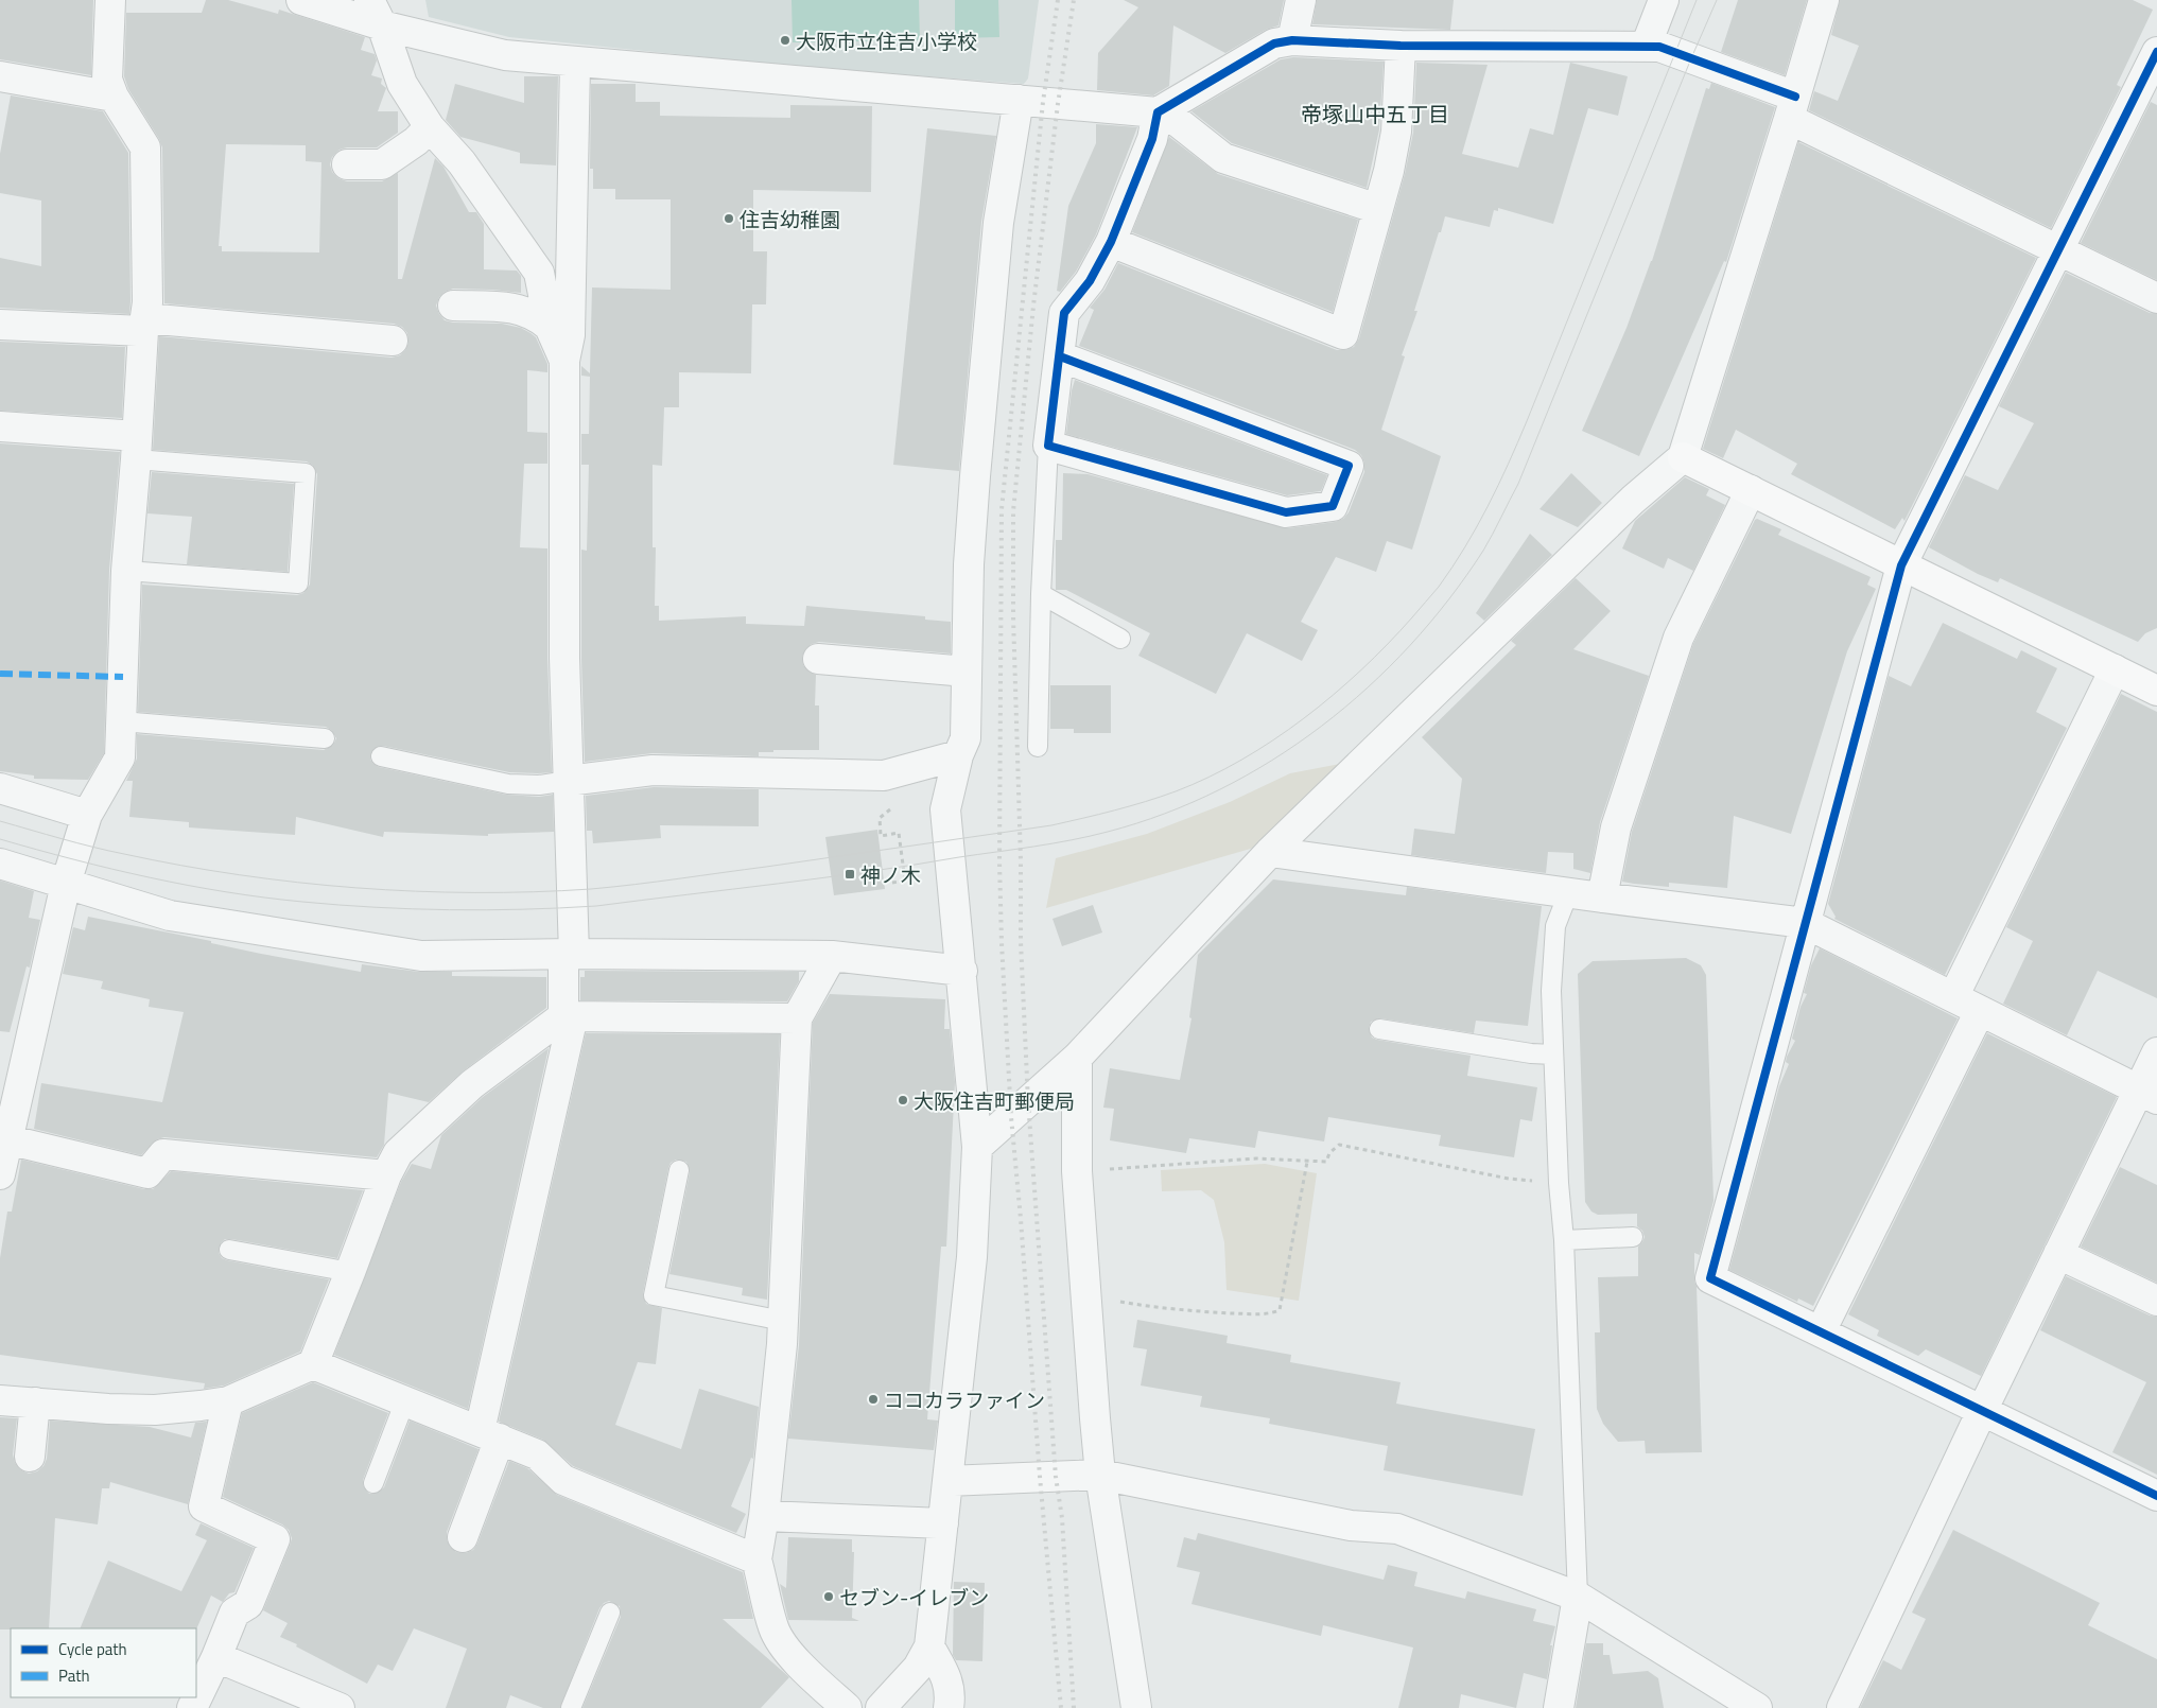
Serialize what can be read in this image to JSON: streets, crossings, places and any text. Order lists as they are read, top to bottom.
{
  "districts": ["帝塚山中五丁目"],
  "places": {
    "other": [
      "大阪市立住吉小学校",
      "住吉幼稚園",
      "大阪住吉町郵便局",
      "ココカラファイン",
      "セブン-イレブン"
    ],
    "transit": ["神ノ木"]
  },
  "legend": ["Cycle path", "Path"]
}
